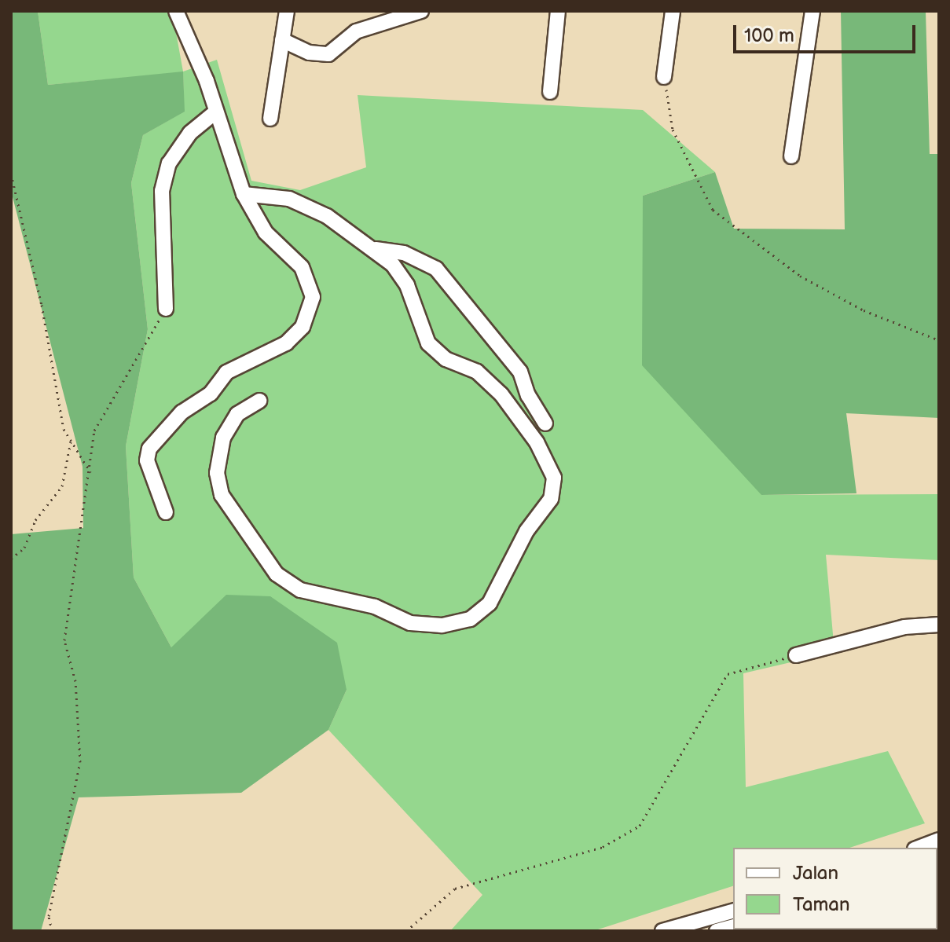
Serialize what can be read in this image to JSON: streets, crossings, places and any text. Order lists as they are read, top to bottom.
{
  "legend": ["Jalan", "Taman"],
  "scale_bar": "100 m"
}
